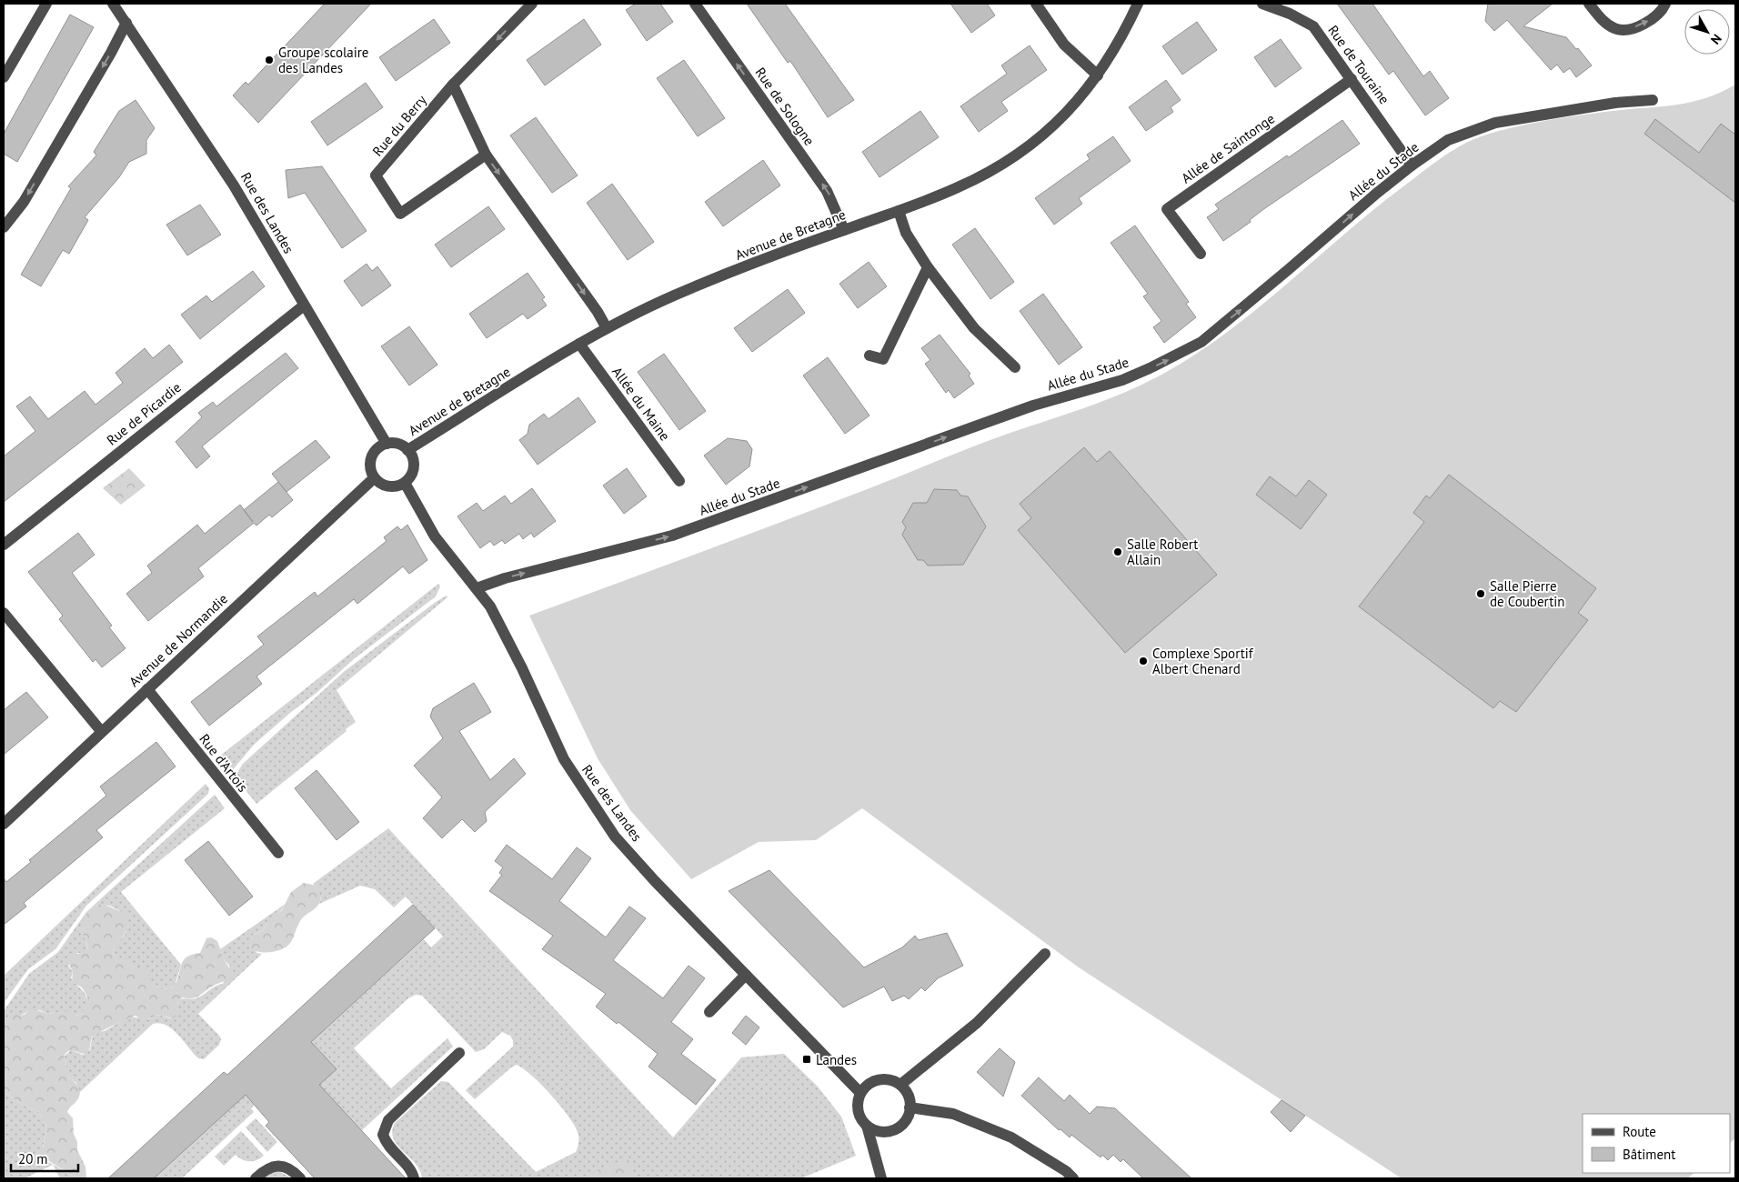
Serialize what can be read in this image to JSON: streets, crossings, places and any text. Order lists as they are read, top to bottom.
{
  "streets": {
    "street": [
      "Rue de Touraine",
      "Rue de Sologne",
      "Rue du Berry",
      "Allée de Saintonge",
      "Allée du Stade",
      "Rue des Landes",
      "Avenue de Bretagne",
      "Allée du Maine",
      "Rue de Picardie",
      "Avenue de Normandie",
      "Rue d'Artois"
    ]
  },
  "crossings": [
    ["Rue de Touraine", "Allée de Saintonge"],
    ["Rue de Touraine", "Allée du Stade"],
    ["Rue de Sologne", "Avenue de Bretagne"],
    ["Allée du Stade", "Rue des Landes"],
    ["Rue des Landes", "Avenue de Bretagne"],
    ["Rue des Landes", "Rue de Picardie"],
    ["Rue des Landes", "Avenue de Normandie"],
    ["Avenue de Bretagne", "Allée du Maine"],
    ["Avenue de Bretagne", "Avenue de Normandie"],
    ["Avenue de Normandie", "Rue d'Artois"]
  ],
  "one_way": ["Rue de Sologne", "Allée du Stade"],
  "places": {
    "other": [
      "Groupe scolaire des Landes",
      "Salle Robert Allain",
      "Salle Pierre de Coubertin",
      "Complexe Sportif Albert Chenard"
    ],
    "transit": ["Landes"]
  },
  "legend": ["Route", "Bâtiment"],
  "scale_bar": "20 m",
  "north": "bottom right"
}
